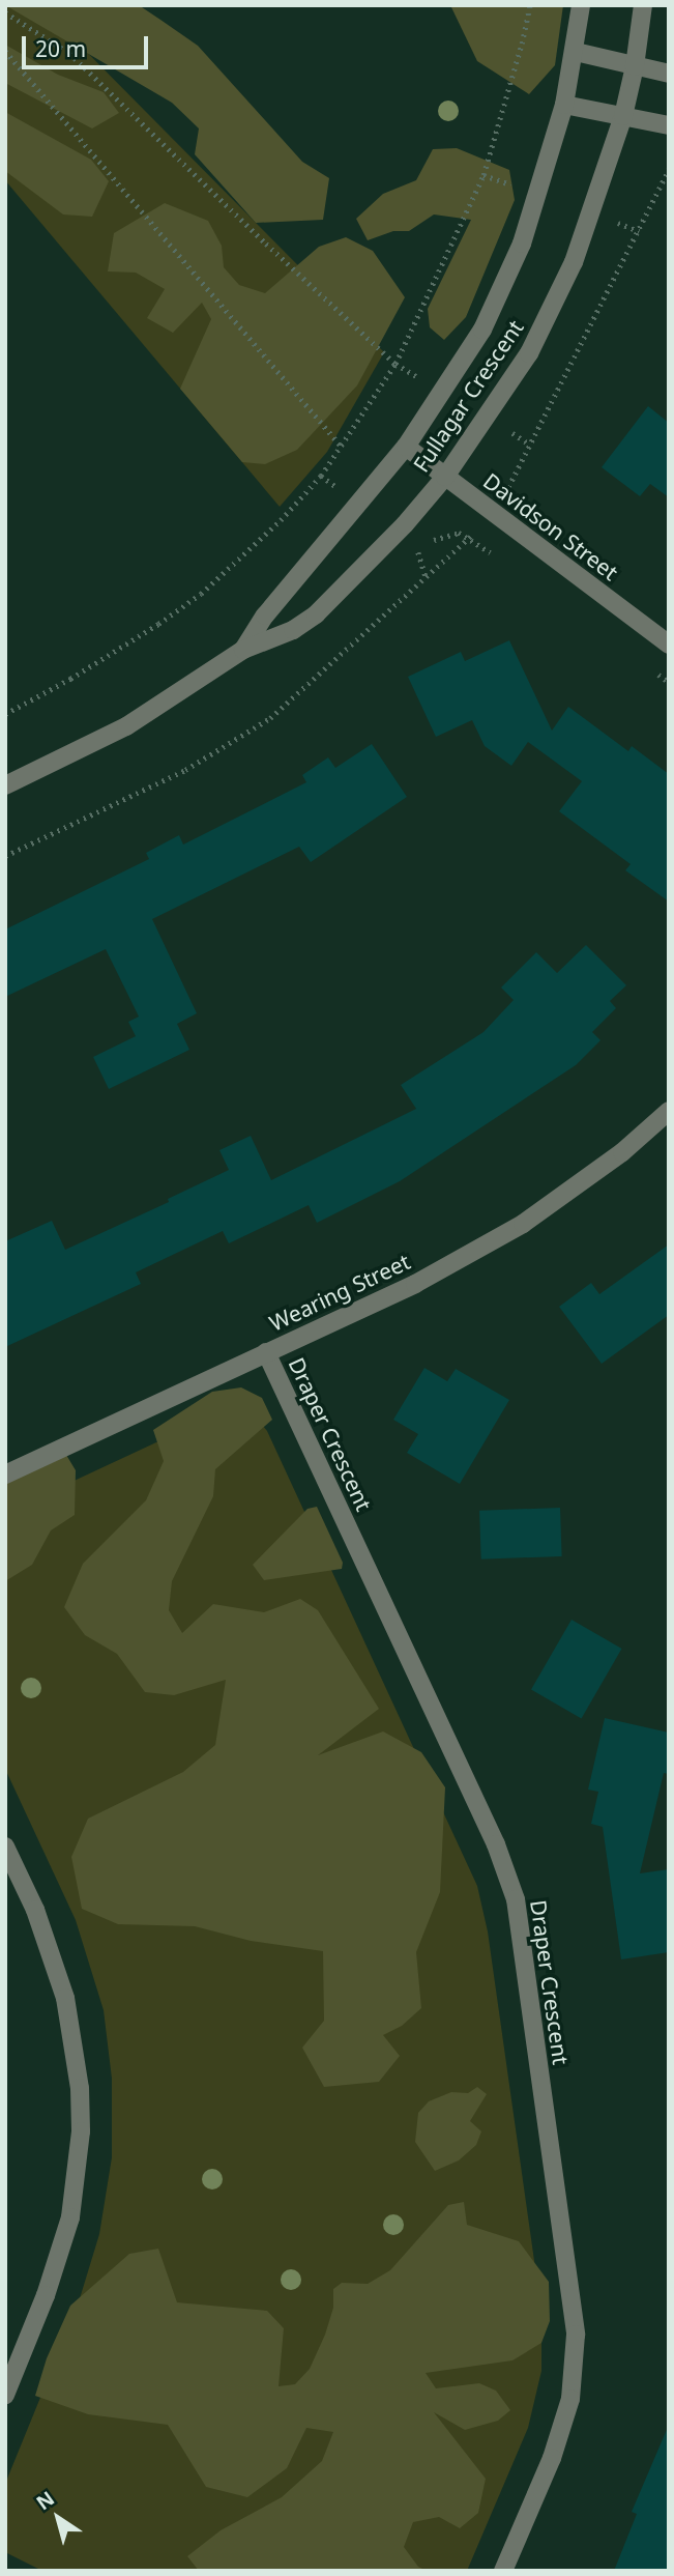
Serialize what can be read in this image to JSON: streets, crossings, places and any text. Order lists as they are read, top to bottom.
{
  "streets": {
    "street": [
      "Fullagar Crescent",
      "Davidson Street",
      "Wearing Street",
      "Draper Crescent"
    ]
  },
  "crossings": [
    ["Fullagar Crescent", "Davidson Street"],
    ["Wearing Street", "Draper Crescent"]
  ],
  "scale_bar": "20 m",
  "north": "top left"
}
